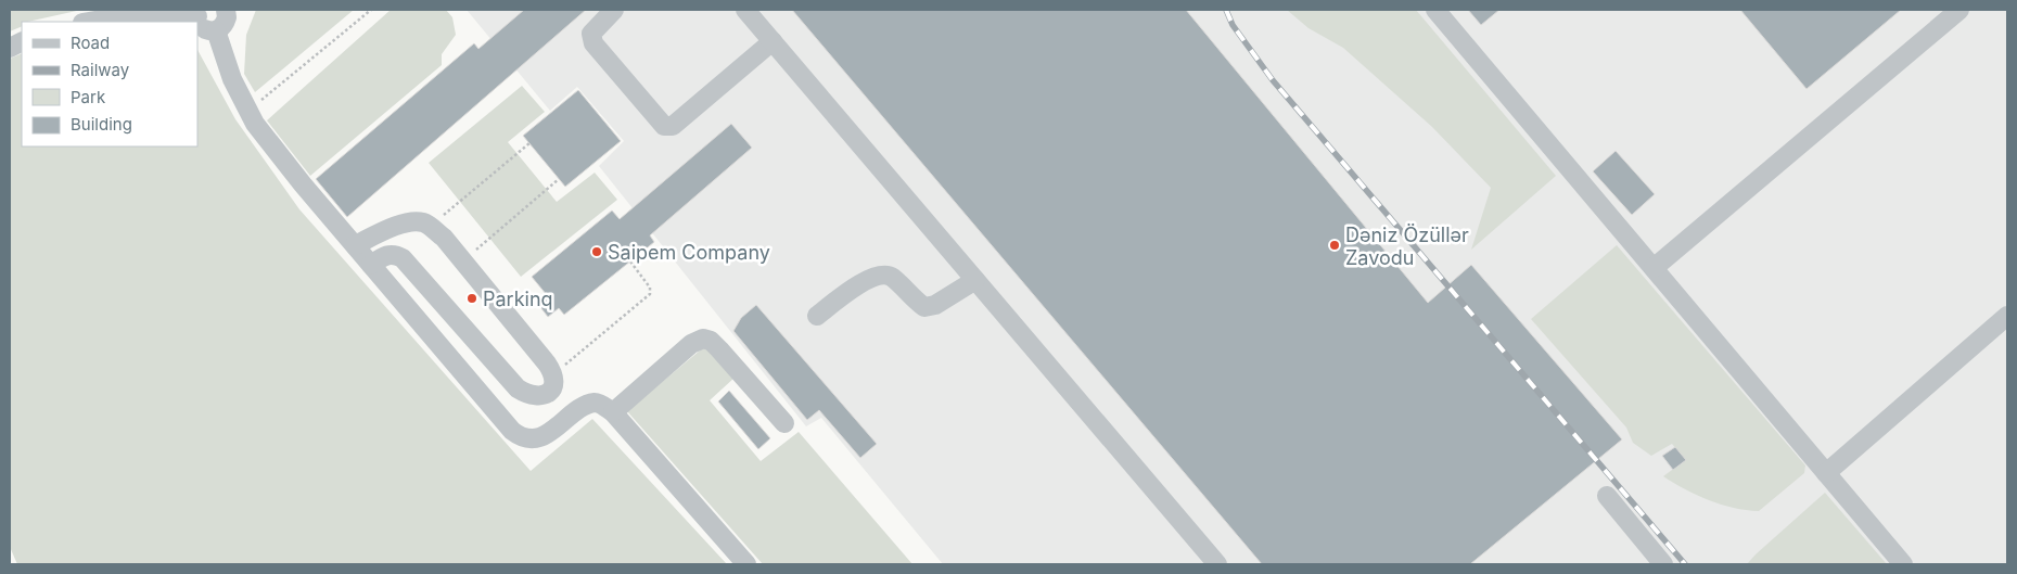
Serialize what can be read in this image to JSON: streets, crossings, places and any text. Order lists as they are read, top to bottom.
{
  "places": ["Dəniz Özüllər Zavodu", "Saipem Company", "Parkinq"],
  "legend": [
    "Road",
    "Railway",
    "Park",
    "Building"
  ]
}
